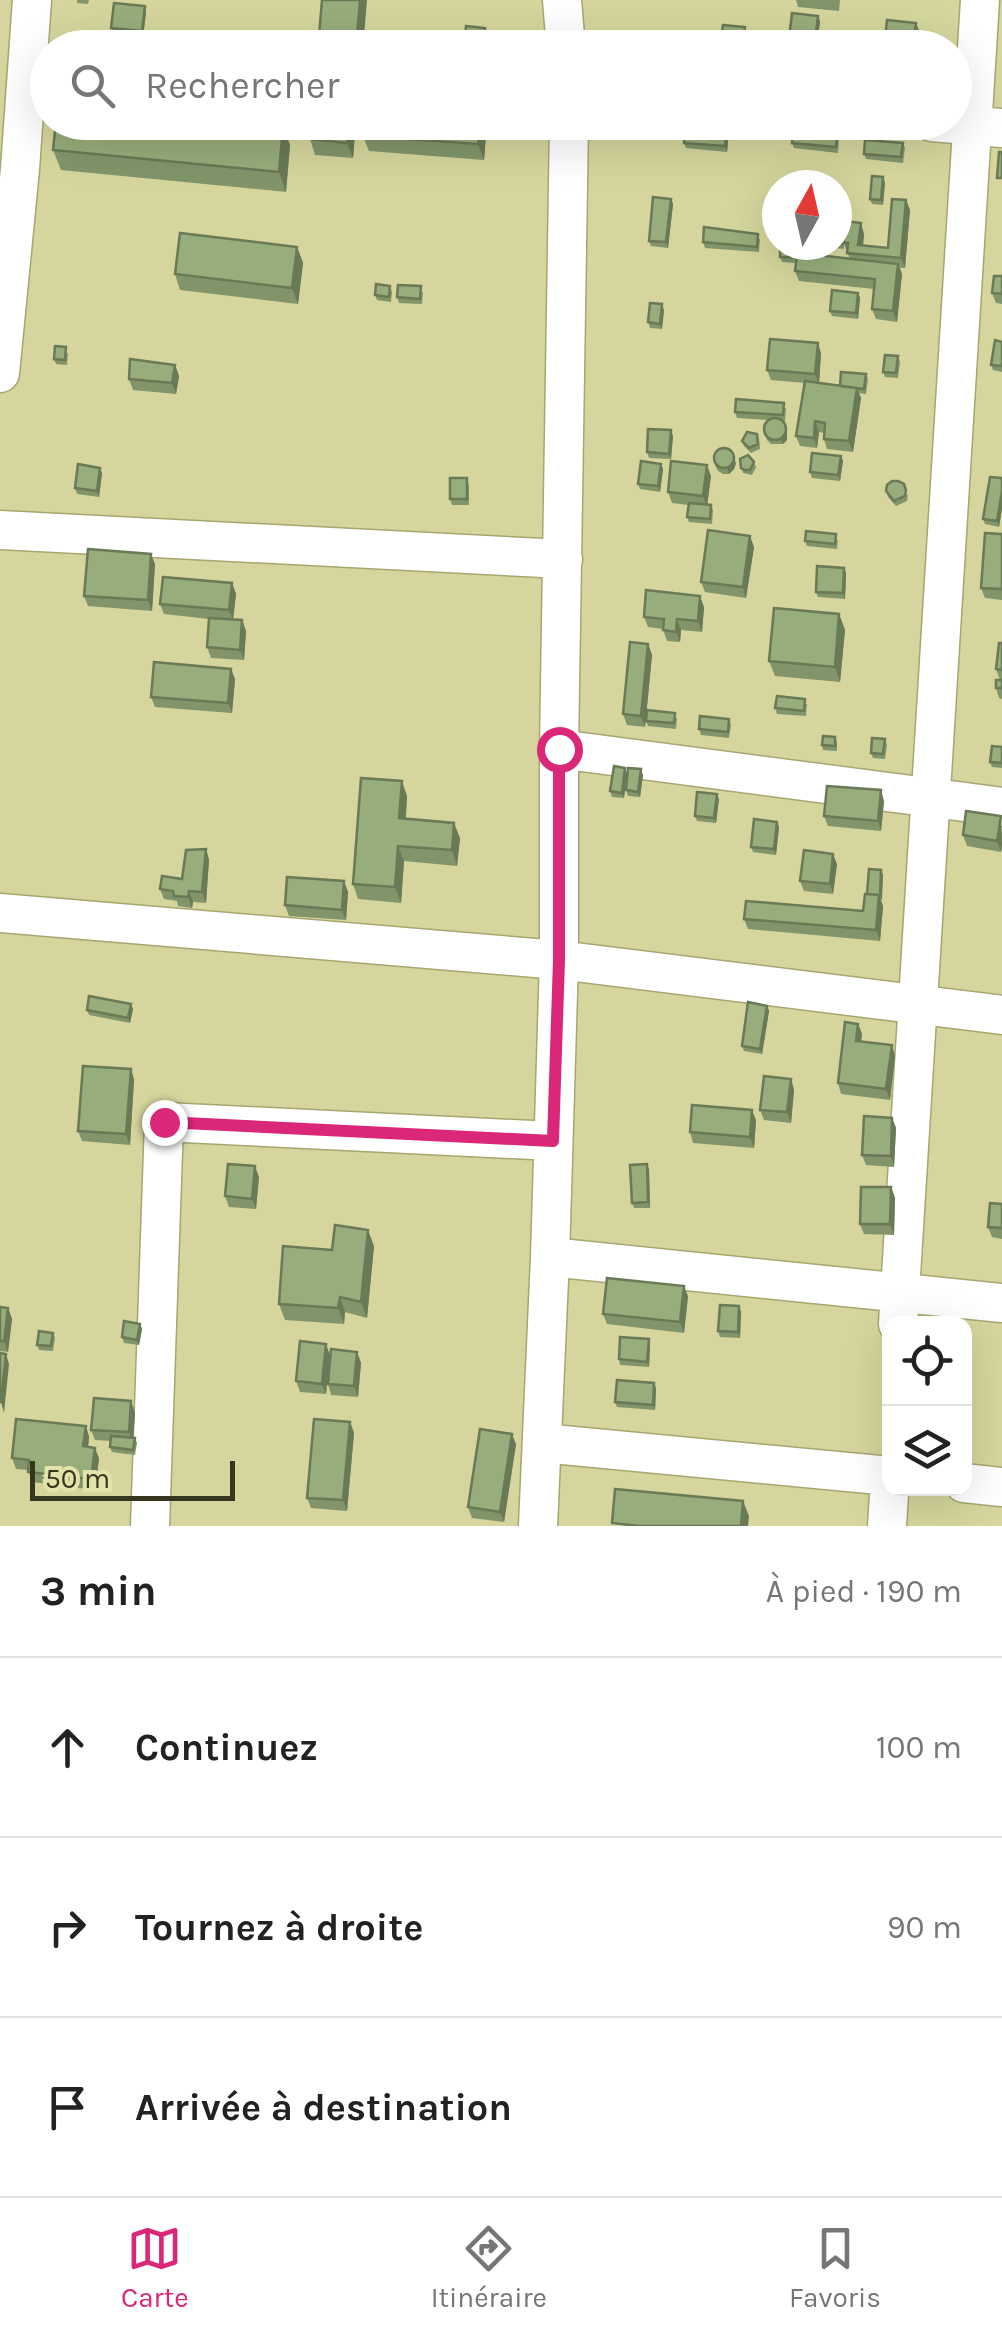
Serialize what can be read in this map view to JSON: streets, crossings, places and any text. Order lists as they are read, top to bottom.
{
  "scale_bar": "50 m",
  "north": "top",
  "page": {
    "search": "Rechercher",
    "scale": "50 m",
    "heading": ["3 min", "À pied · 190 m"],
    "list": [
      ["Continuez", "100 m"],
      ["Tournez à droite", "90 m"],
      "Arrivée à destination"
    ],
    "nav": ["Carte", "Itinéraire", "Favoris"]
  }
}
